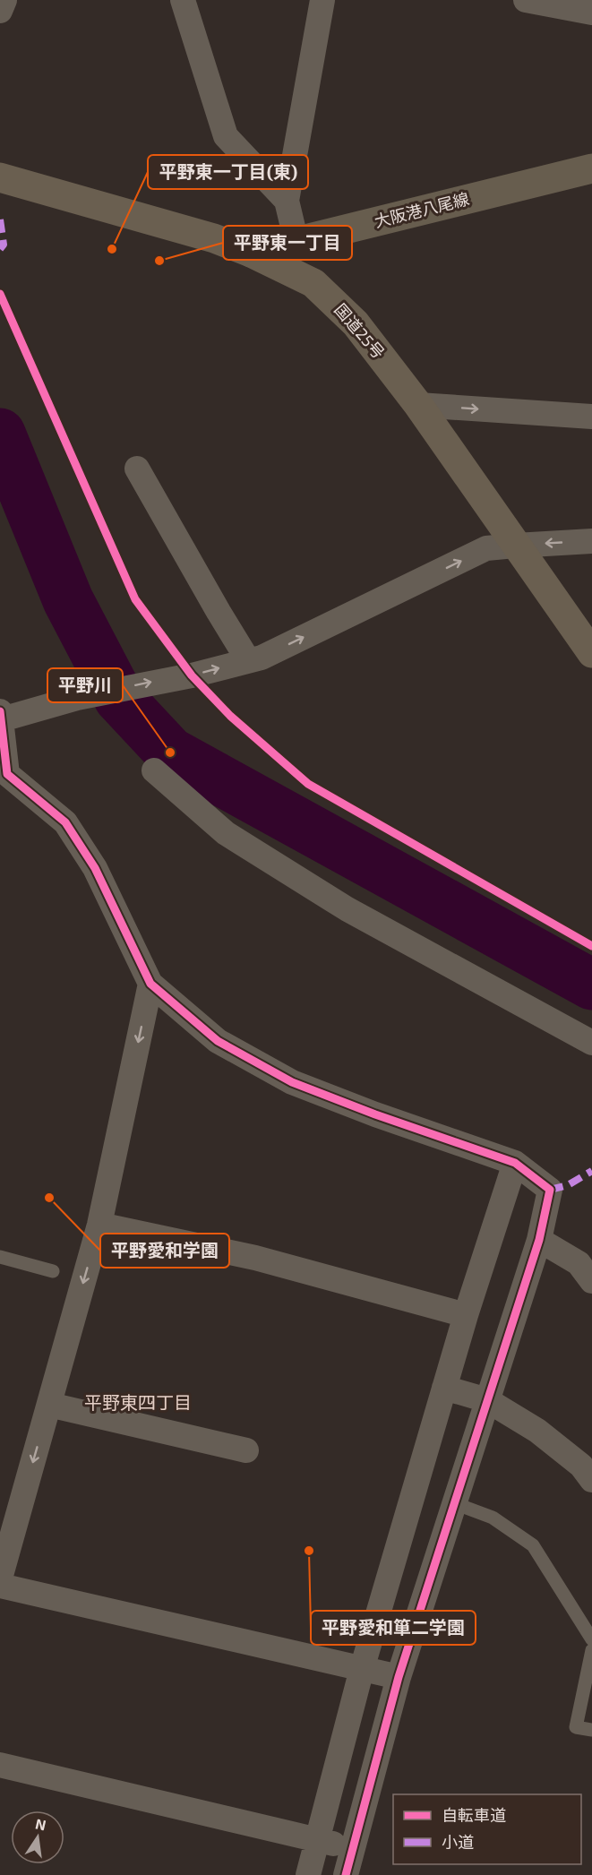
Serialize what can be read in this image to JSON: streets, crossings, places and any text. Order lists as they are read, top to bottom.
{
  "streets": {
    "highway": ["国道25号"],
    "main road": ["大阪港八尾線"]
  },
  "crossings": [
    ["大阪港八尾線", "国道25号"]
  ],
  "districts": ["平野東四丁目"],
  "places": [
    "平野東一丁目(東)",
    "平野東一丁目",
    "平野川",
    "平野愛和学園",
    "平野愛和箪二学園"
  ],
  "legend": ["自転車道", "小道"],
  "north": "top"
}
